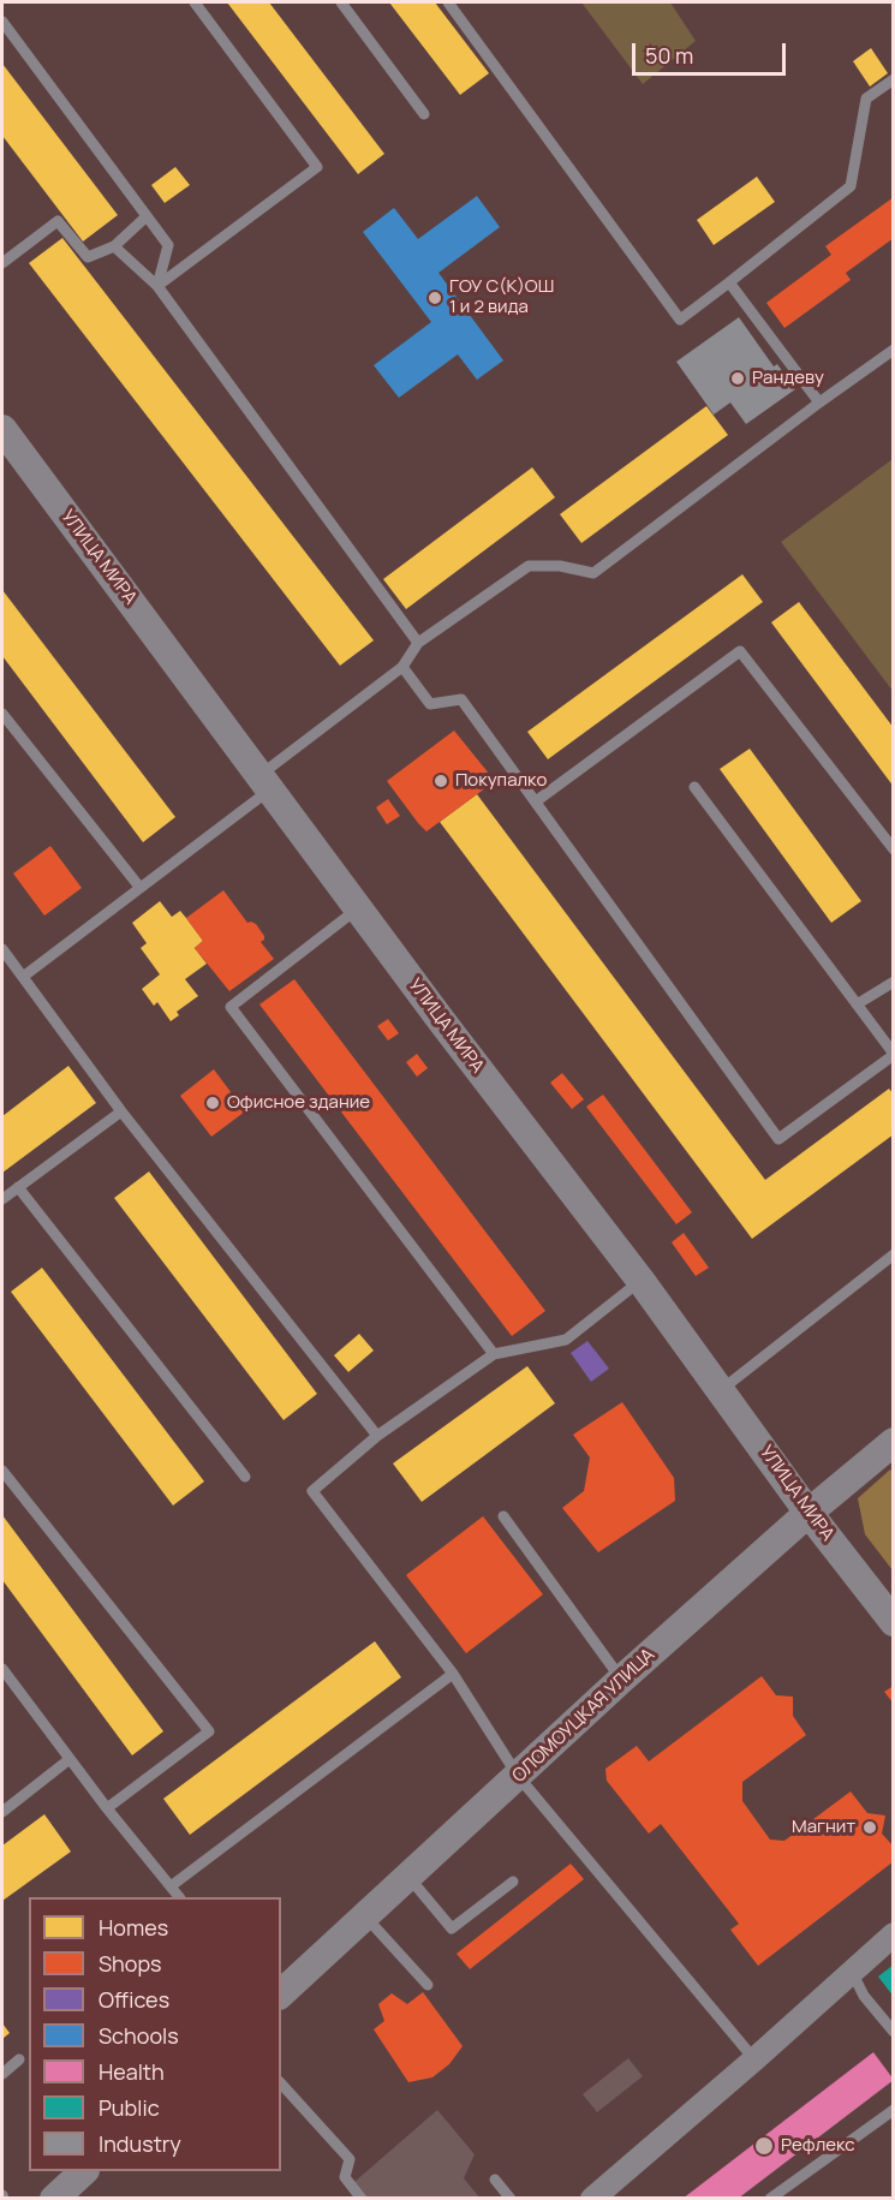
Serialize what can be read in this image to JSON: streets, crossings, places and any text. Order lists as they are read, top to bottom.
{
  "streets": {
    "street": ["УЛИЦА МИРА", "ОЛОМОУЦКАЯ УЛИЦА"]
  },
  "crossings": [
    ["УЛИЦА МИРА", "ОЛОМОУЦКАЯ УЛИЦА"]
  ],
  "places": [
    "ГОУ С(К)ОШ 1 и 2 вида",
    "Рандеву",
    "Покупалко",
    "Офисное здание",
    "Магнит",
    "Рефлекс"
  ],
  "legend": [
    "Homes",
    "Shops",
    "Offices",
    "Schools",
    "Health",
    "Public",
    "Industry"
  ],
  "scale_bar": "50 m"
}
